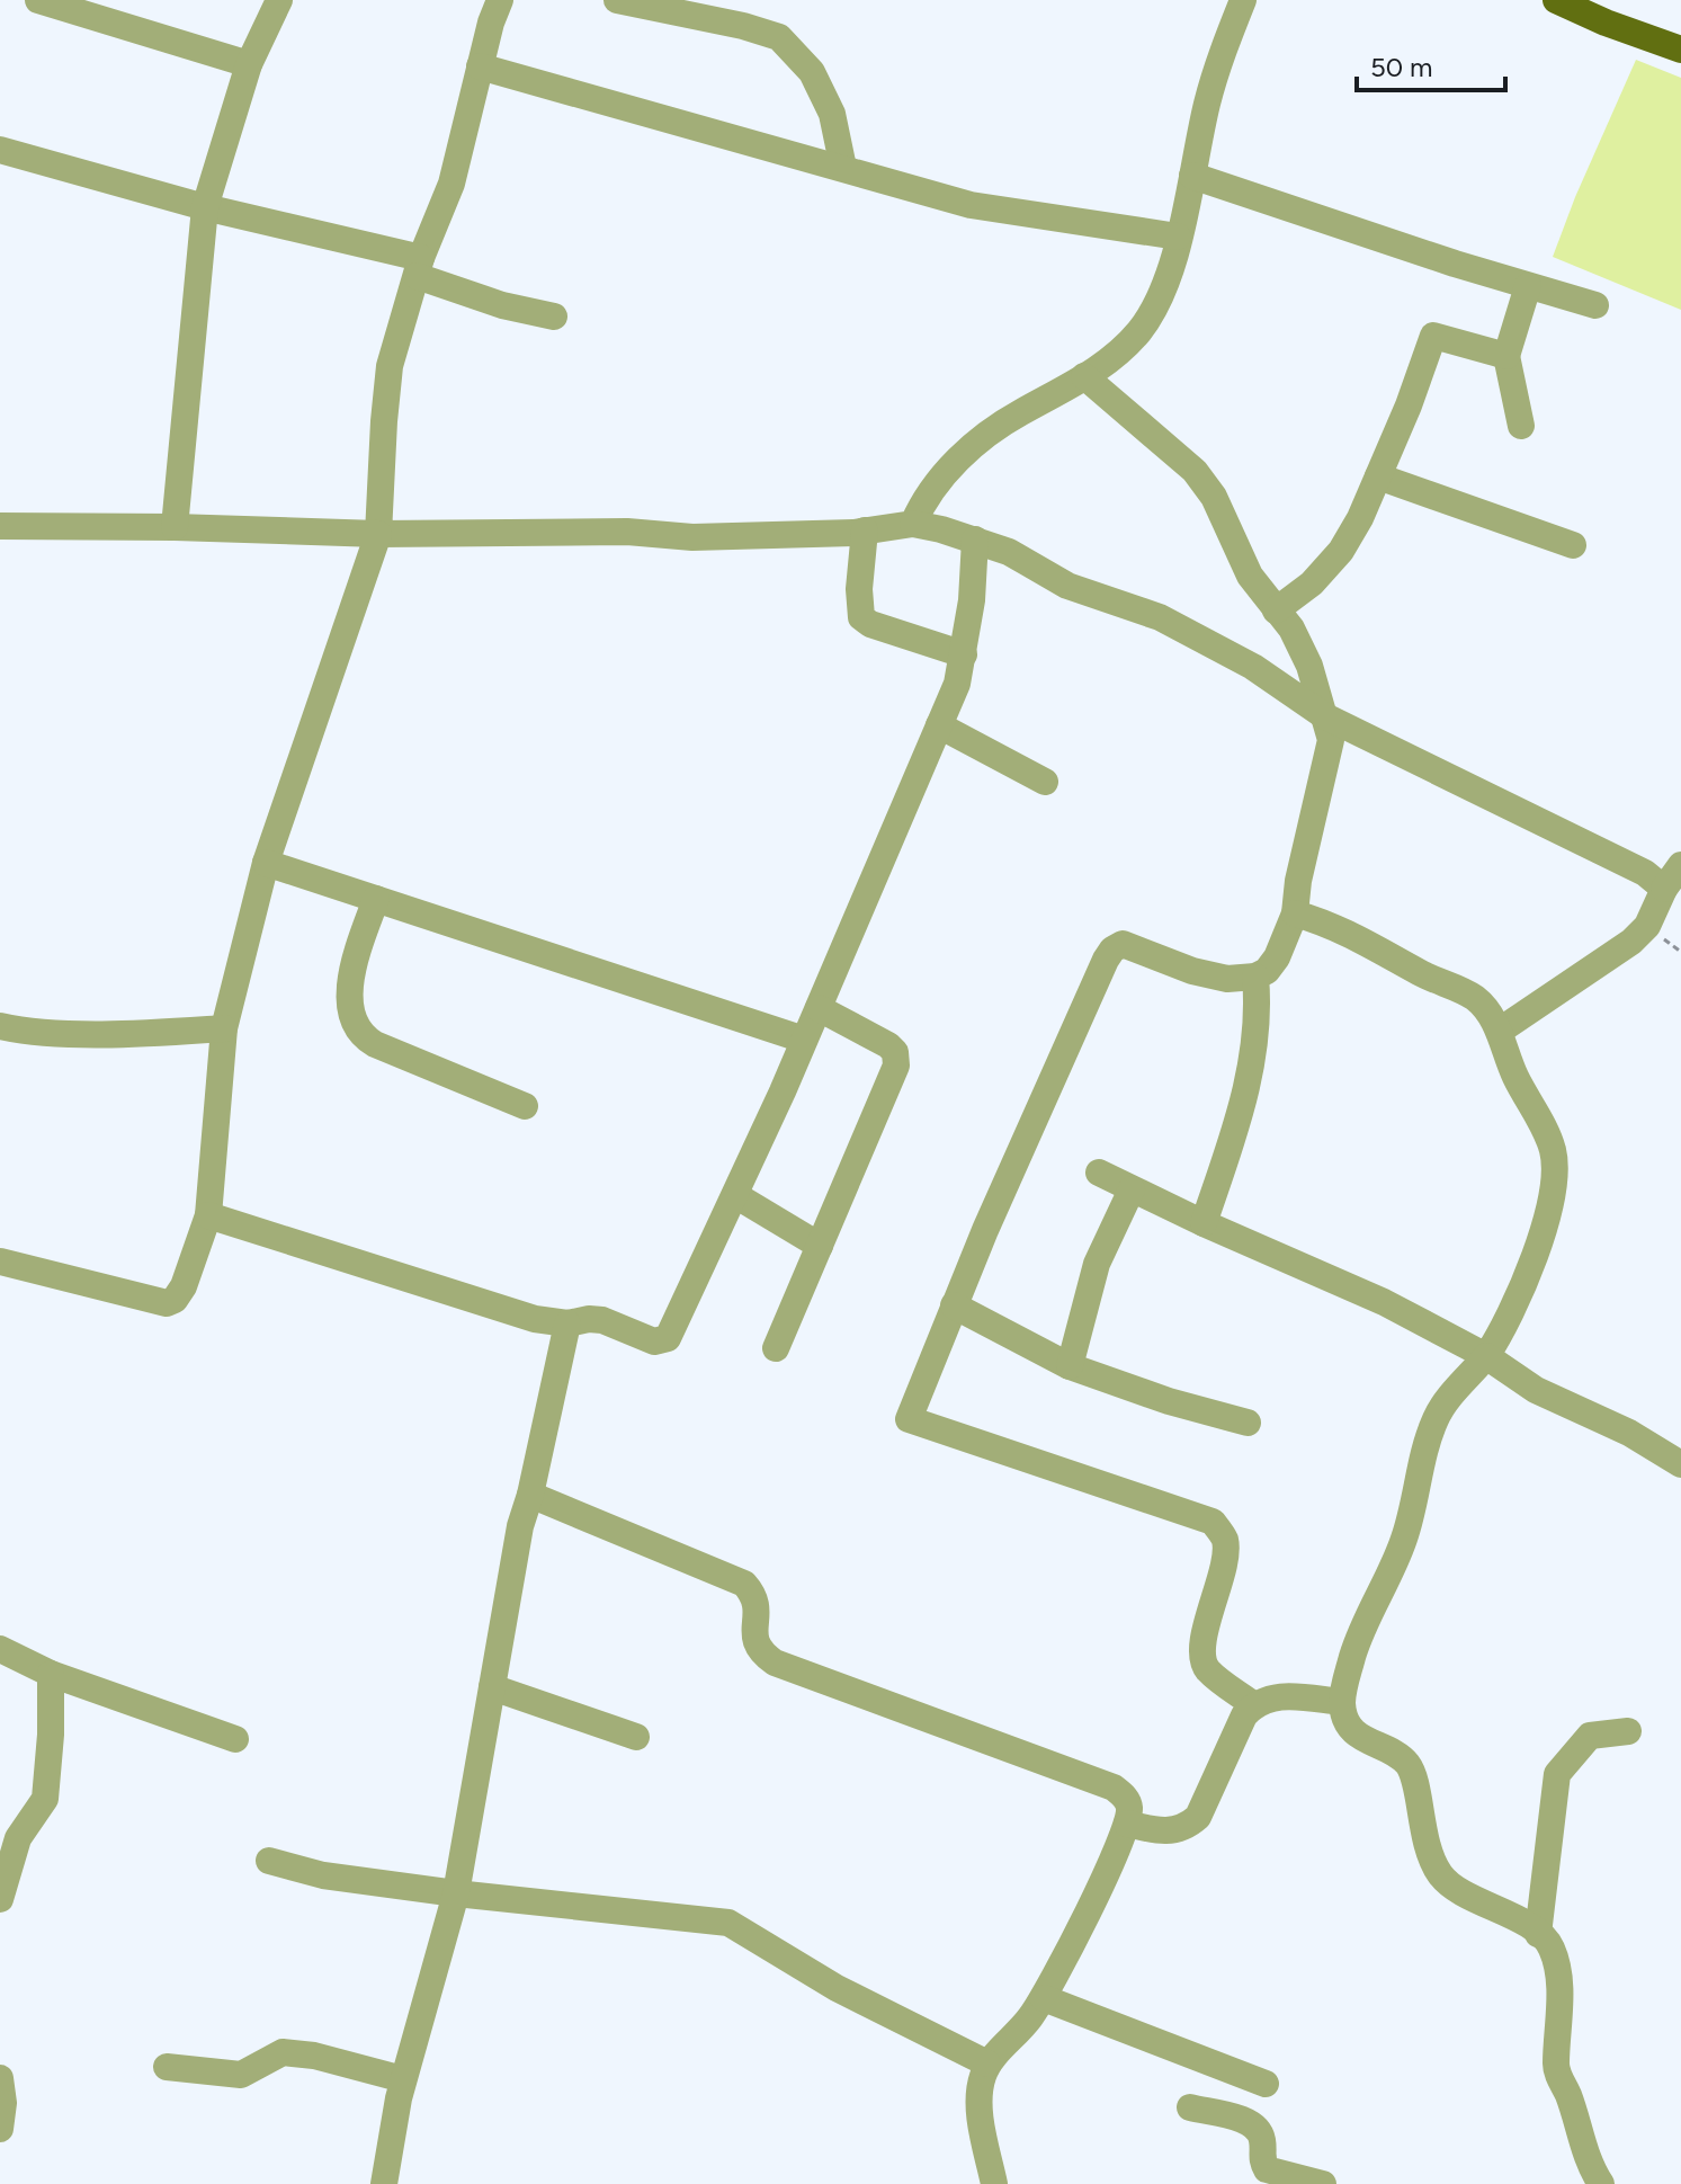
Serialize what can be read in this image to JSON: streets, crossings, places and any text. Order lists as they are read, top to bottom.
{
  "scale_bar": "50 m"
}
